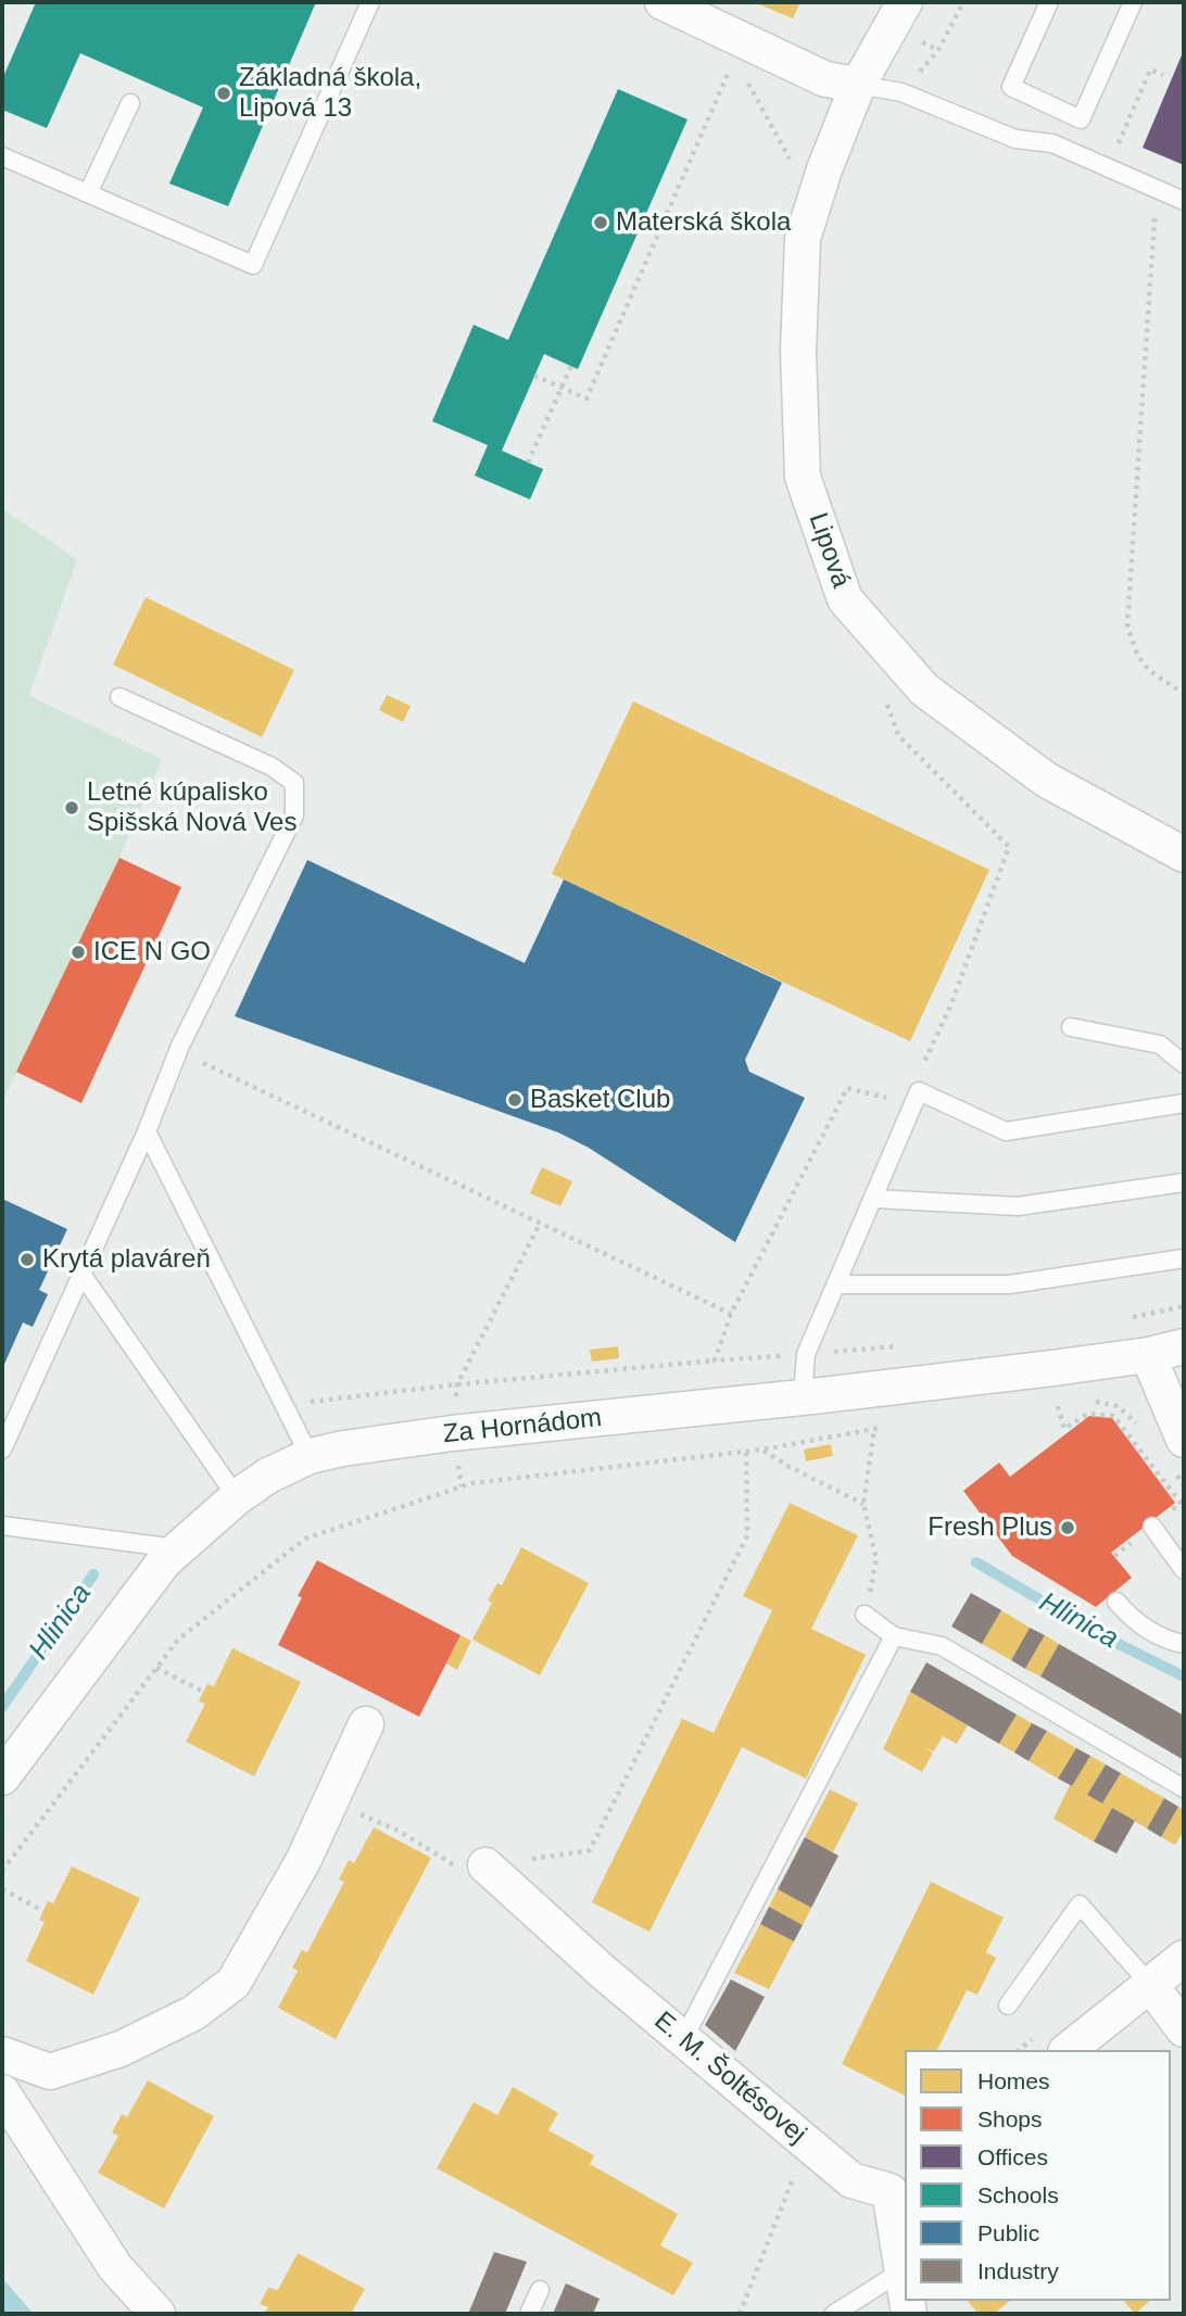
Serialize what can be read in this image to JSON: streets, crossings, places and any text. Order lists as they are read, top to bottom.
{
  "streets": {
    "street": ["Lipová", "Za Hornádom", "E. M. Šoltésovej"]
  },
  "water": ["Hlinica"],
  "places": [
    "Základná škola, Lipová 13",
    "Materská škola",
    "Letné kúpalisko Spišská Nová Ves",
    "ICE N GO",
    "Basket Club",
    "Krytá plaváreň",
    "Fresh Plus"
  ],
  "legend": [
    "Homes",
    "Shops",
    "Offices",
    "Schools",
    "Public",
    "Industry"
  ]
}
